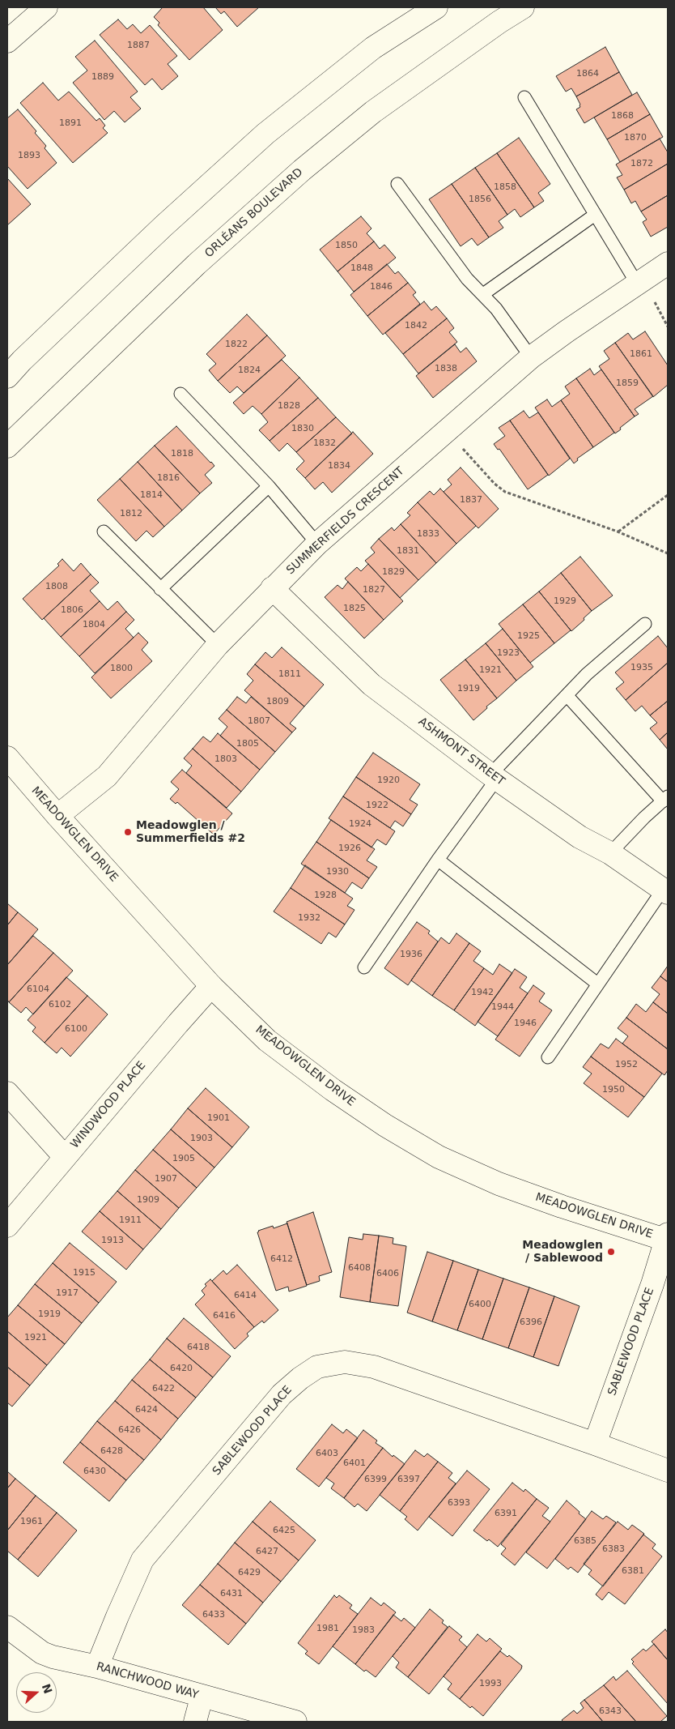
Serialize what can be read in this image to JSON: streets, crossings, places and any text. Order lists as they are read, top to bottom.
{
  "streets": {
    "street": [
      "ORLÉANS BOULEVARD",
      "SUMMERFIELDS CRESCENT",
      "ASHMONT STREET",
      "MEADOWGLEN DRIVE",
      "WINDWOOD PLACE",
      "SABLEWOOD PLACE",
      "RANCHWOOD WAY"
    ]
  },
  "crossings": [
    ["SUMMERFIELDS CRESCENT", "ASHMONT STREET"],
    ["SUMMERFIELDS CRESCENT", "MEADOWGLEN DRIVE"],
    ["MEADOWGLEN DRIVE", "WINDWOOD PLACE"],
    ["MEADOWGLEN DRIVE", "SABLEWOOD PLACE"],
    ["SABLEWOOD PLACE", "RANCHWOOD WAY"]
  ],
  "places": ["Meadowglen / Summerfields #2", "Meadowglen / Sablewood"],
  "house_numbers": [
    "1887",
    "1864",
    "1889",
    "1868",
    "1891",
    "1870",
    "1893",
    "1872",
    "1858",
    "1856",
    "1850",
    "1848",
    "1846",
    "1842",
    "1822",
    "1861",
    "1838",
    "1824",
    "1859",
    "1828",
    "1830",
    "1832",
    "1818",
    "1834",
    "1816",
    "1814",
    "1837",
    "1812",
    "1833",
    "1831",
    "1829",
    "1808",
    "1827",
    "1929",
    "1825",
    "1806",
    "1804",
    "1925",
    "1923",
    "1935",
    "1800",
    "1921",
    "1811",
    "1919",
    "1809",
    "1807",
    "1805",
    "1803",
    "1920",
    "1922",
    "1924",
    "1926",
    "1930",
    "1928",
    "1932",
    "1936",
    "6104",
    "1942",
    "6102",
    "1944",
    "1946",
    "6100",
    "1952",
    "1950",
    "1901",
    "1903",
    "1905",
    "1907",
    "1909",
    "1911",
    "1913",
    "6412",
    "6408",
    "1915",
    "6406",
    "1917",
    "6414",
    "6400",
    "1919",
    "6416",
    "6396",
    "1921",
    "6418",
    "6420",
    "6422",
    "6424",
    "6426",
    "6428",
    "6403",
    "6401",
    "6430",
    "6399",
    "6397",
    "6393",
    "6391",
    "1961",
    "6425",
    "6385",
    "6383",
    "6427",
    "6381",
    "6429",
    "6431",
    "6433",
    "1981",
    "1983",
    "1993",
    "6343"
  ],
  "north": "right"
}
